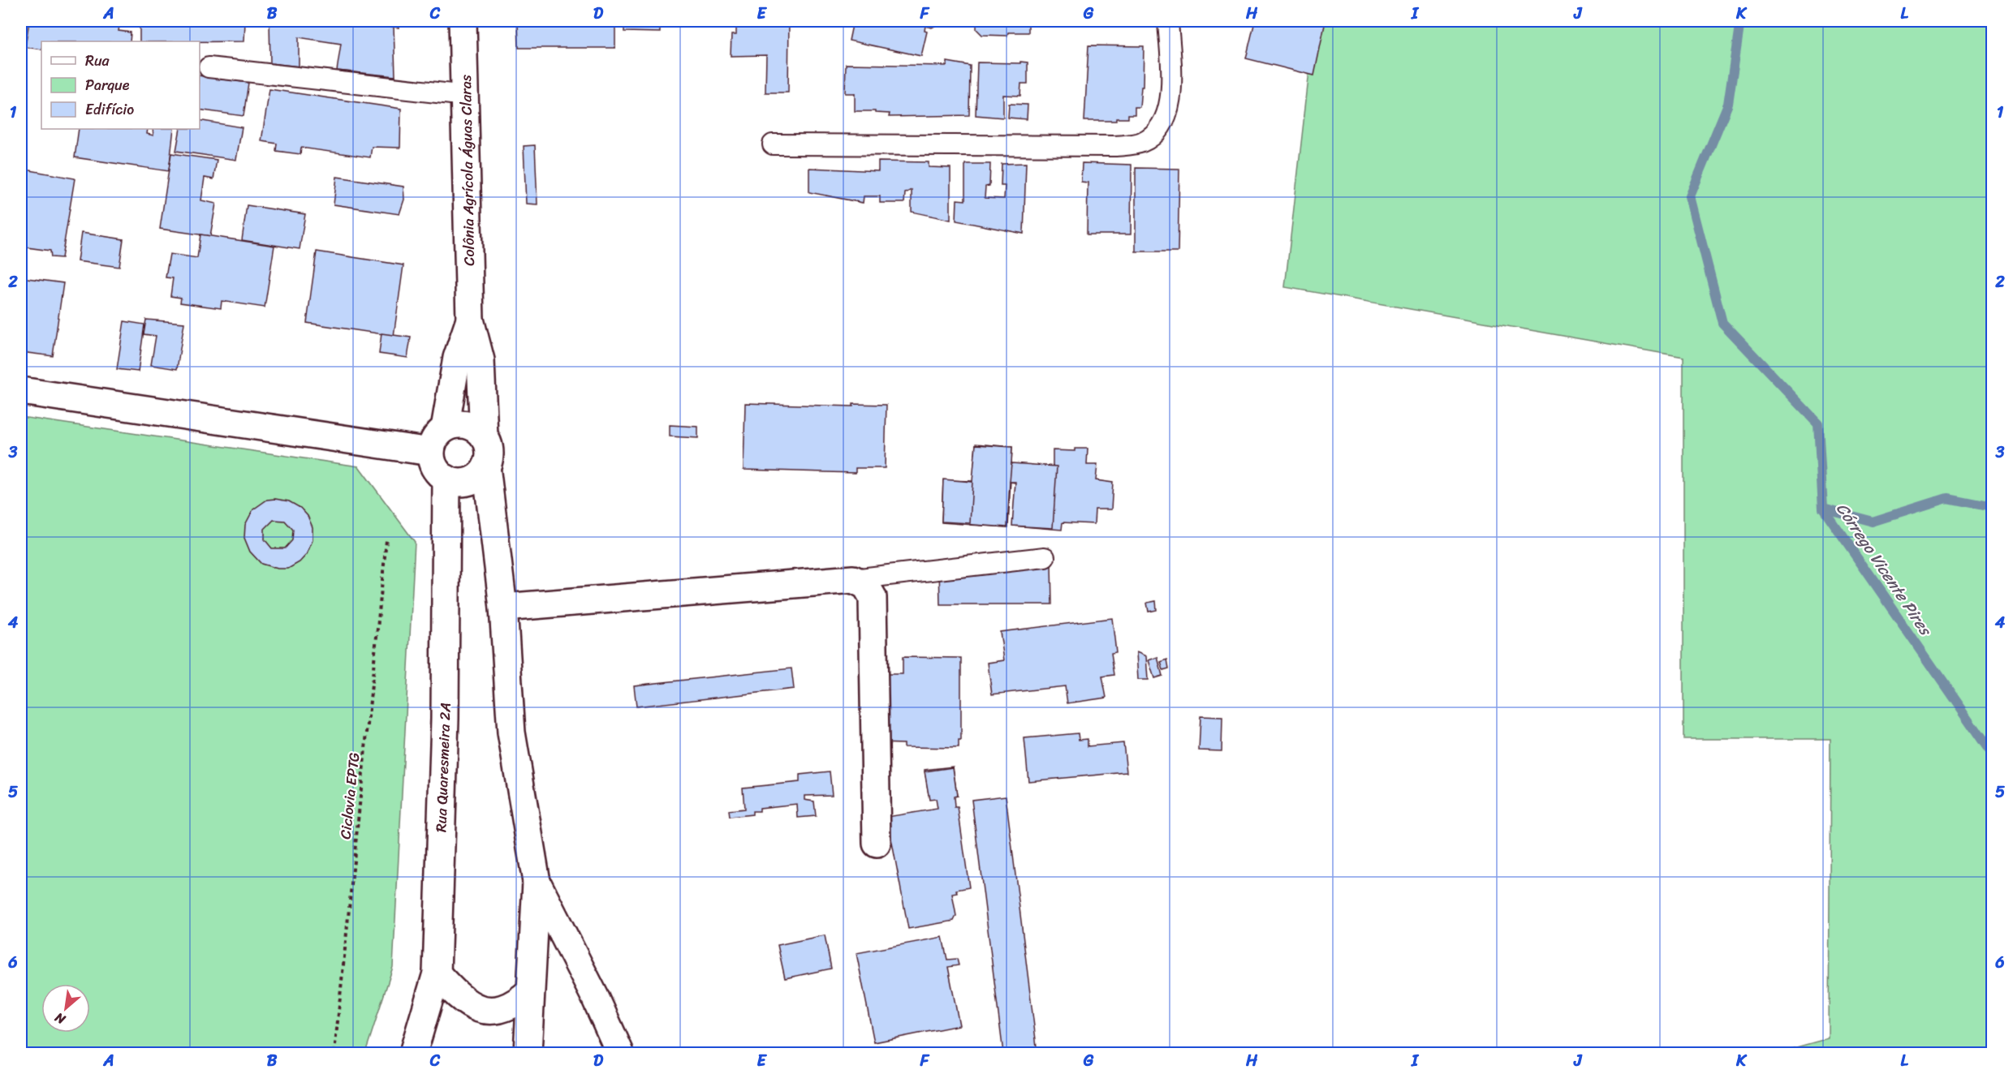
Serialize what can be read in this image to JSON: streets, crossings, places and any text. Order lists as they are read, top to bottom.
{
  "streets": {
    "main road": ["Colônia Agrícola Águas Claras", "Rua Quaresmeira 2A"],
    "path": ["Ciclovia EPTG"]
  },
  "crossings": [
    ["Colônia Agrícola Águas Claras", "Rua Quaresmeira 2A"]
  ],
  "water": ["Córrego Vicente Pires"],
  "legend": ["Rua", "Parque", "Edifício"],
  "north": "bottom left",
  "grid": {
    "columns": [
      "A",
      "B",
      "C",
      "D",
      "E",
      "F",
      "G",
      "H",
      "I",
      "J",
      "K",
      "L"
    ],
    "rows": [
      "1",
      "2",
      "3",
      "4",
      "5",
      "6"
    ]
  }
}
